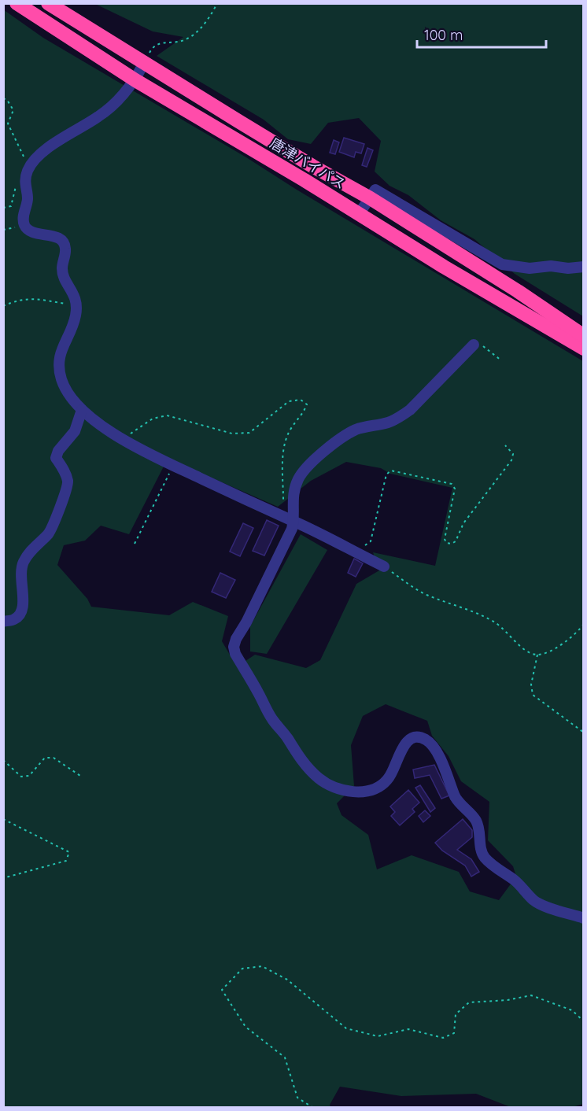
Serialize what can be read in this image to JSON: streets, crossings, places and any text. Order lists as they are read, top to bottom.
{
  "streets": {
    "highway": ["唐津バイパス"]
  },
  "scale_bar": "100 m"
}
